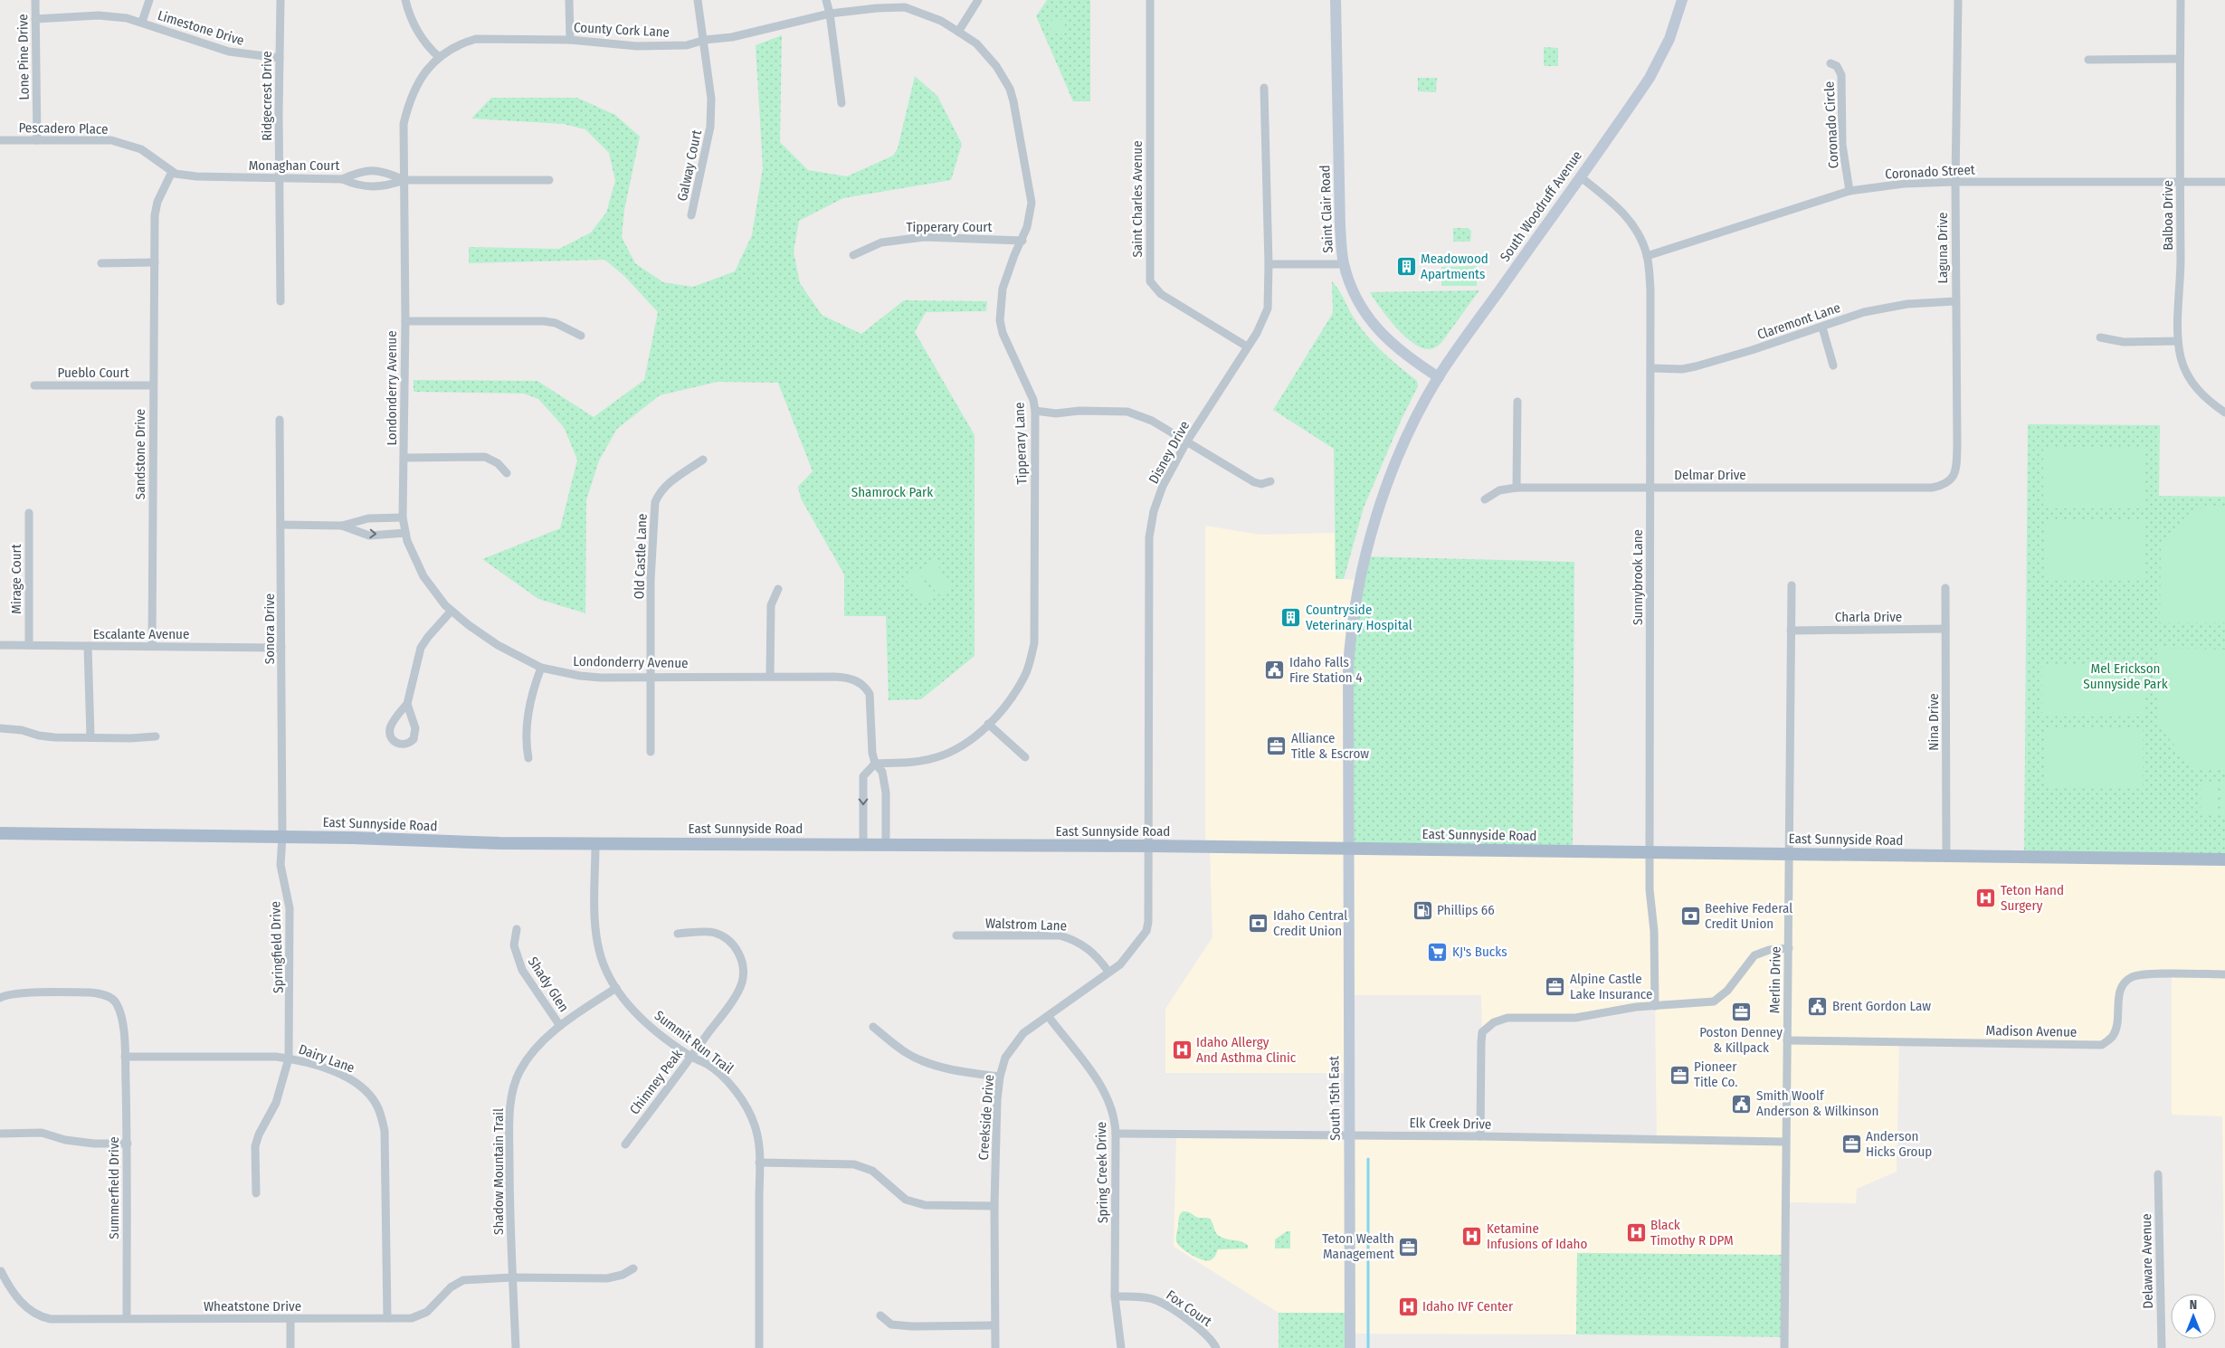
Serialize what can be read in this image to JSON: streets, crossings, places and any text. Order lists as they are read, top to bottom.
{
  "streets": {
    "main road": [
      "South Woodruff Avenue",
      "Saint Clair Road",
      "East Sunnyside Road",
      "South 15th East"
    ],
    "street": [
      "Limestone Drive",
      "County Cork Lane",
      "Lone Pine Drive",
      "Ridgecrest Drive",
      "Coronado Circle",
      "Pescadero Place",
      "Monaghan Court",
      "Galway Court",
      "Coronado Street",
      "Saint Charles Avenue",
      "Balboa Drive",
      "Tipperary Court",
      "Laguna Drive",
      "Claremont Lane",
      "Pueblo Court",
      "Londonderry Avenue",
      "Tipperary Lane",
      "Disney Drive",
      "Sandstone Drive",
      "Delmar Drive",
      "Old Castle Lane",
      "Sunnybrook Lane",
      "Mirage Court",
      "Charla Drive",
      "Sonora Drive",
      "Escalante Avenue",
      "Nina Drive",
      "Walstrom Lane",
      "Springfield Drive",
      "Merlin Drive",
      "Shady Glen",
      "Madison Avenue",
      "Summit Run Trail",
      "Dairy Lane",
      "Chimney Peak",
      "Creekside Drive",
      "Elk Creek Drive",
      "Shadow Mountain Trail",
      "Spring Creek Drive",
      "Summerfield Drive",
      "Delaware Avenue",
      "Wheatstone Drive",
      "Fox Court"
    ]
  },
  "crossings": [
    ["Limestone Drive", "Lone Pine Drive"],
    ["Limestone Drive", "Ridgecrest Drive"],
    ["County Cork Lane", "Monaghan Court"],
    ["County Cork Lane", "Galway Court"],
    ["County Cork Lane", "Londonderry Avenue"],
    ["County Cork Lane", "Tipperary Lane"],
    ["Lone Pine Drive", "Pescadero Place"],
    ["Ridgecrest Drive", "Monaghan Court"],
    ["Coronado Circle", "Coronado Street"],
    ["Pescadero Place", "Monaghan Court"],
    ["Pescadero Place", "Sandstone Drive"],
    ["Monaghan Court", "Londonderry Avenue"],
    ["Monaghan Court", "Sandstone Drive"],
    ["Coronado Street", "Balboa Drive"],
    ["Coronado Street", "Laguna Drive"],
    ["Coronado Street", "Sunnybrook Lane"],
    ["Saint Charles Avenue", "Disney Drive"],
    ["South Woodruff Avenue", "Saint Clair Road"],
    ["South Woodruff Avenue", "Sunnybrook Lane"],
    ["South Woodruff Avenue", "East Sunnyside Road"],
    ["South Woodruff Avenue", "South 15th East"],
    ["Tipperary Court", "Tipperary Lane"],
    ["Laguna Drive", "Claremont Lane"],
    ["Laguna Drive", "Delmar Drive"],
    ["Claremont Lane", "Sunnybrook Lane"],
    ["Pueblo Court", "Sandstone Drive"],
    ["Londonderry Avenue", "Tipperary Lane"],
    ["Londonderry Avenue", "Old Castle Lane"],
    ["Londonderry Avenue", "East Sunnyside Road"],
    ["Disney Drive", "East Sunnyside Road"],
    ["Disney Drive", "Creekside Drive"],
    ["Sandstone Drive", "Escalante Avenue"],
    ["Delmar Drive", "Sunnybrook Lane"],
    ["Sunnybrook Lane", "East Sunnyside Road"],
    ["Mirage Court", "Escalante Avenue"],
    ["Charla Drive", "Nina Drive"],
    ["Charla Drive", "Merlin Drive"],
    ["Sonora Drive", "Escalante Avenue"],
    ["Sonora Drive", "East Sunnyside Road"],
    ["Sonora Drive", "Springfield Drive"],
    ["Nina Drive", "East Sunnyside Road"],
    ["East Sunnyside Road", "Springfield Drive"],
    ["East Sunnyside Road", "Merlin Drive"],
    ["East Sunnyside Road", "Summit Run Trail"],
    ["East Sunnyside Road", "South 15th East"],
    ["East Sunnyside Road", "Creekside Drive"],
    ["Walstrom Lane", "Creekside Drive"],
    ["Springfield Drive", "Dairy Lane"],
    ["Merlin Drive", "Madison Avenue"],
    ["Merlin Drive", "Elk Creek Drive"],
    ["Shady Glen", "Shadow Mountain Trail"],
    ["Summit Run Trail", "Chimney Peak"],
    ["Summit Run Trail", "Shadow Mountain Trail"],
    ["Dairy Lane", "Summerfield Drive"],
    ["Dairy Lane", "Wheatstone Drive"],
    ["South 15th East", "Elk Creek Drive"],
    ["Creekside Drive", "Spring Creek Drive"],
    ["Elk Creek Drive", "Spring Creek Drive"],
    ["Shadow Mountain Trail", "Wheatstone Drive"],
    ["Spring Creek Drive", "Fox Court"],
    ["Summerfield Drive", "Wheatstone Drive"]
  ],
  "parks": ["Shamrock Park", "Mel Erickson Sunnyside Park"],
  "places": {
    "building": ["Meadowood Apartments", "Countryside Veterinary Hospital"],
    "public building": ["Idaho Falls Fire Station 4", "Brent Gordon Law", "Smith Woolf Anderson & Wilkinson"],
    "office": [
      "Alliance Title & Escrow",
      "Alpine Castle Lake Insurance",
      "Poston Denney & Killpack",
      "Pioneer Title Co.",
      "Anderson Hicks Group",
      "Teton Wealth Management"
    ],
    "hospital": [
      "Teton Hand Surgery",
      "Idaho Allergy And Asthma Clinic",
      "Black Timothy R DPM",
      "Ketamine Infusions of Idaho",
      "Idaho IVF Center"
    ],
    "fuel station": ["Phillips 66"],
    "bank": ["Beehive Federal Credit Union", "Idaho Central Credit Union"],
    "supermarket": ["KJ's Bucks"]
  },
  "north": "top"
}
